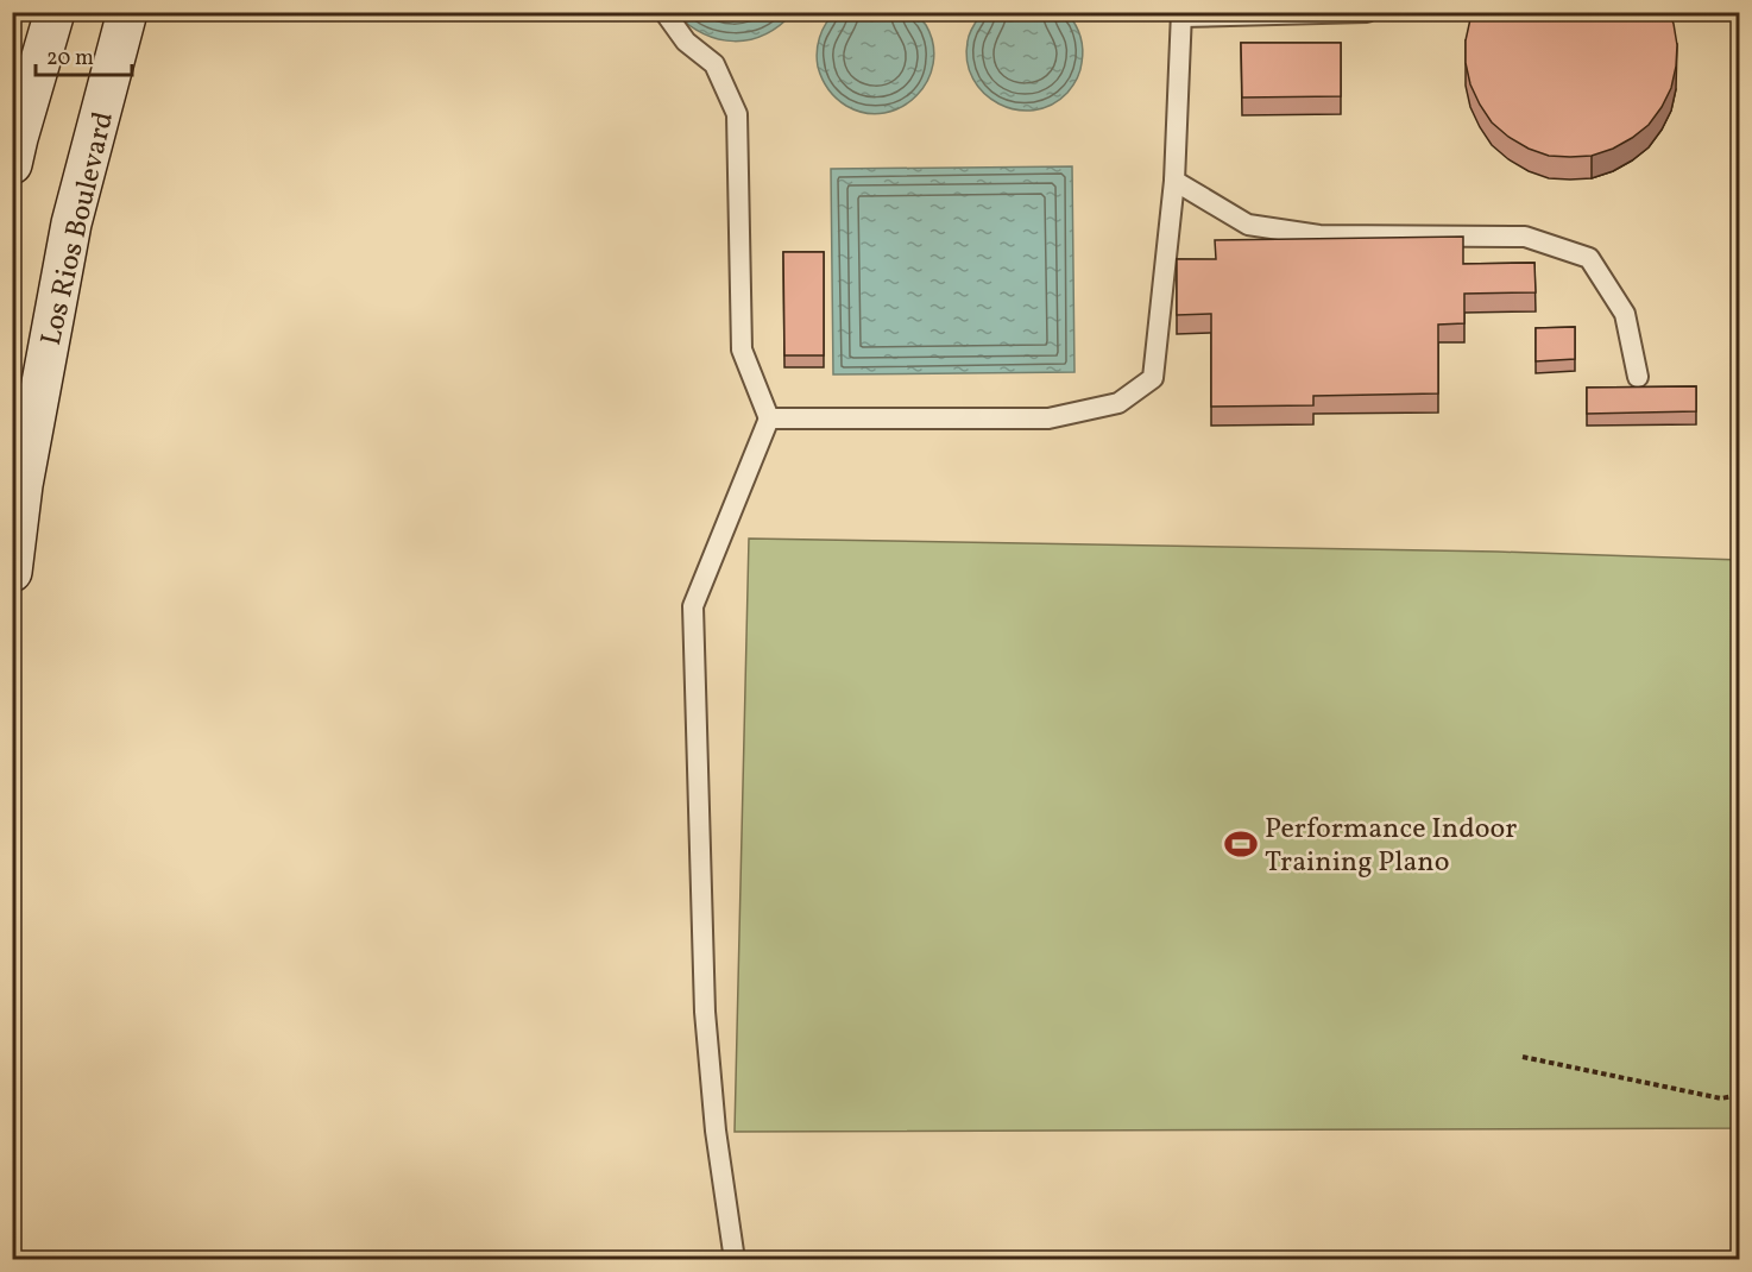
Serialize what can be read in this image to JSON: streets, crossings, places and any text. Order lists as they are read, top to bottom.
{
  "streets": {
    "main road": ["Los Rios Boulevard"]
  },
  "places": {
    "sports": ["Performance Indoor Training Plano"]
  },
  "scale_bar": "20 m"
}
